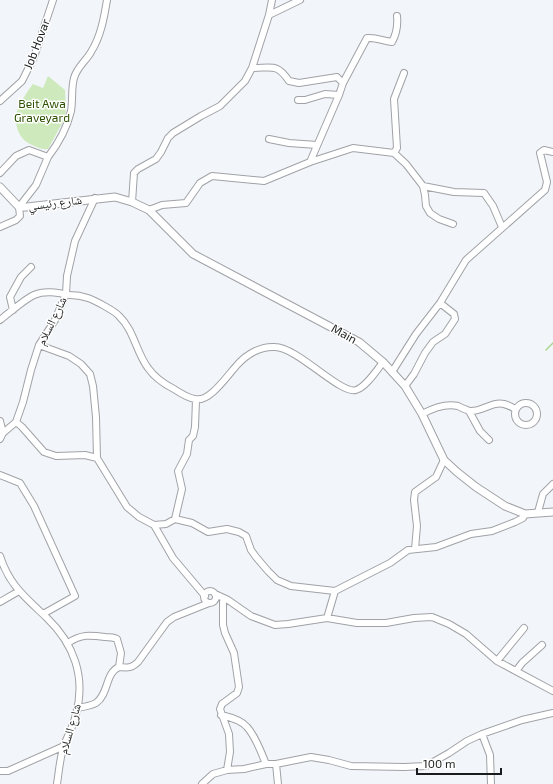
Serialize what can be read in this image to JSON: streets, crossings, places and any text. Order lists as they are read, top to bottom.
{
  "streets": {
    "main road": ["شارع رئيسي", "Main"],
    "street": ["Job Hovar", "شارع السلام"]
  },
  "crossings": [
    ["شارع رئيسي", "شارع السلام"],
    ["شارع رئيسي", "Main"],
    ["شارع السلام", "Main"]
  ],
  "parks": ["Beit Awa Graveyard"],
  "scale_bar": "100 m"
}
